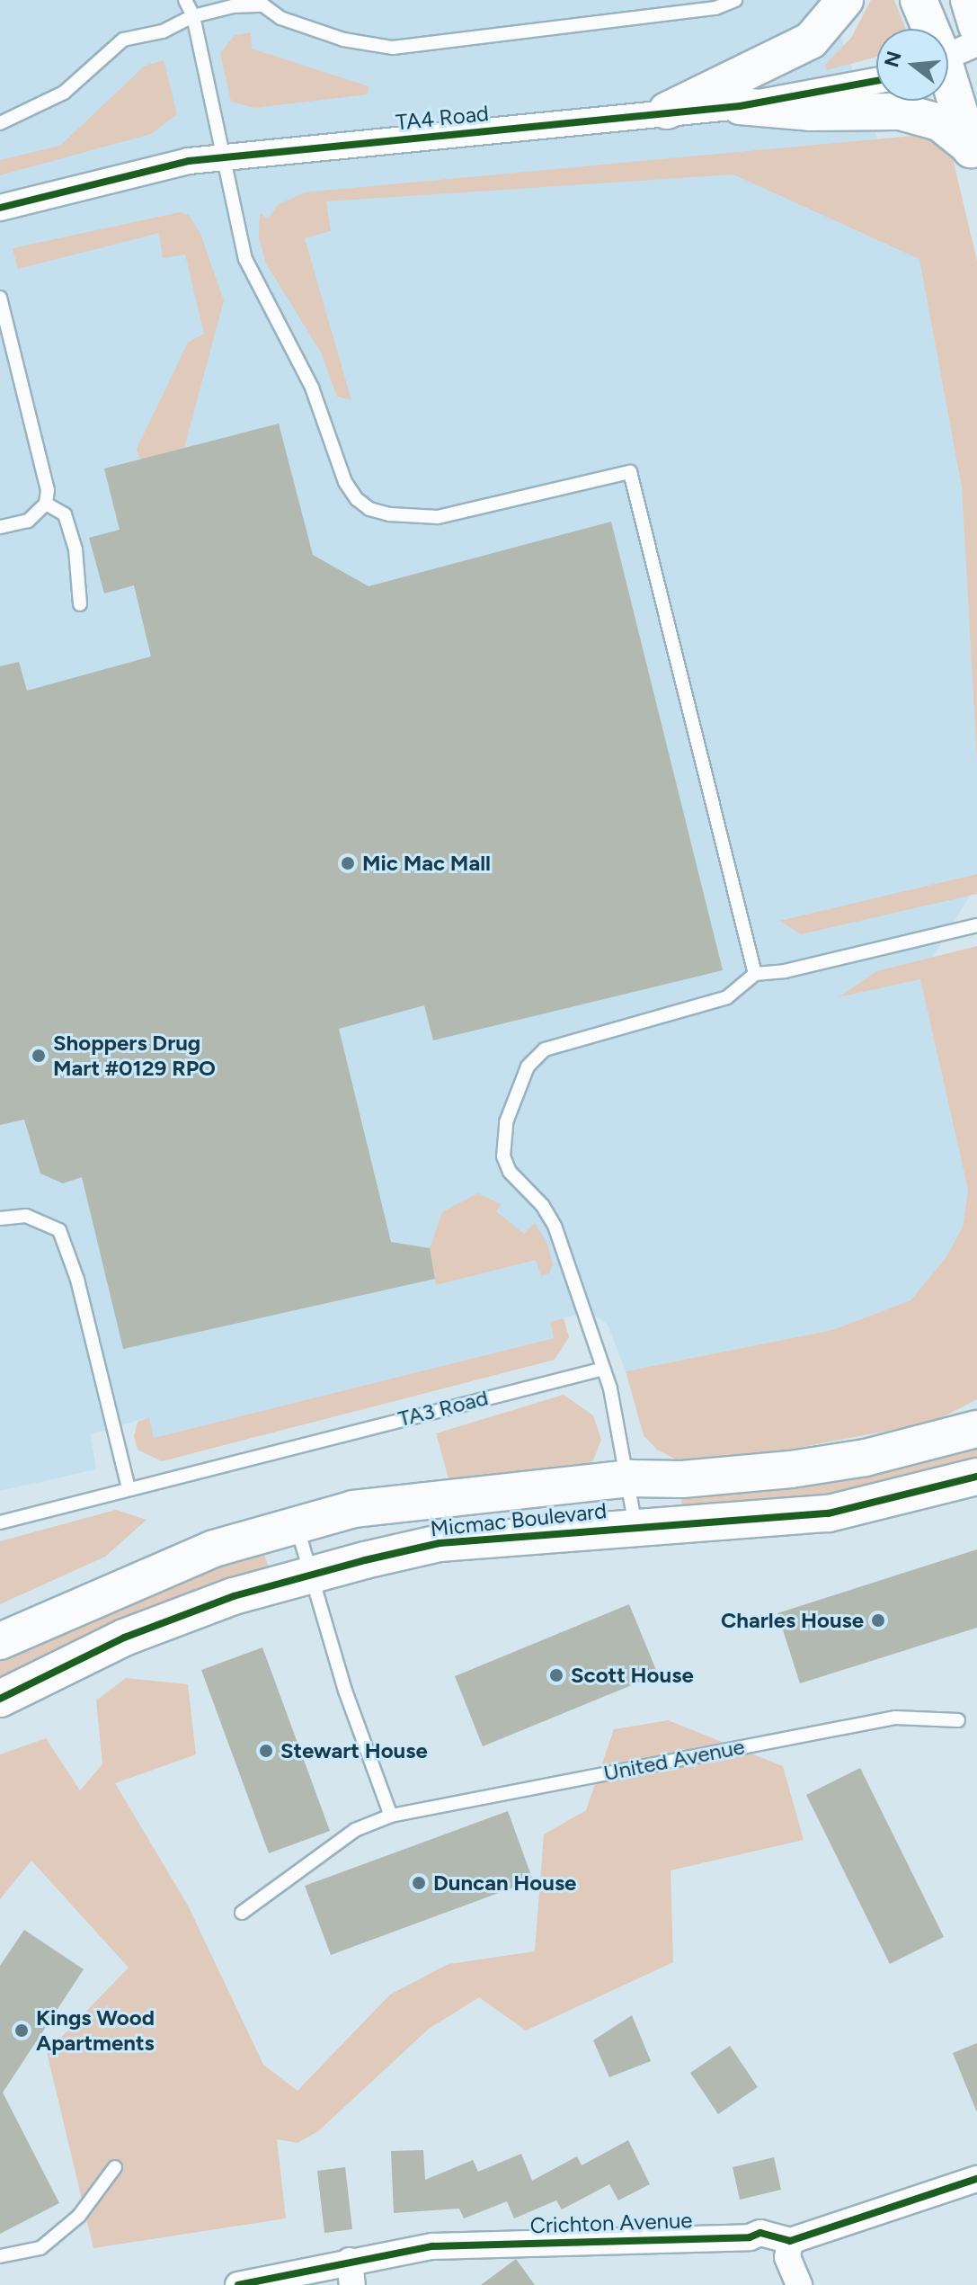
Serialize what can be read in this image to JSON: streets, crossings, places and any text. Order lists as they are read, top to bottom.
{
  "streets": {
    "street": ["TA4 Road", "Micmac Boulevard", "Crichton Avenue"],
    "lane": ["TA3 Road", "United Avenue"]
  },
  "places": [
    "Mic Mac Mall",
    "Shoppers Drug Mart #0129 RPO",
    "Charles House",
    "Scott House",
    "Stewart House",
    "Duncan House",
    "Kings Wood Apartments"
  ],
  "north": "left"
}
